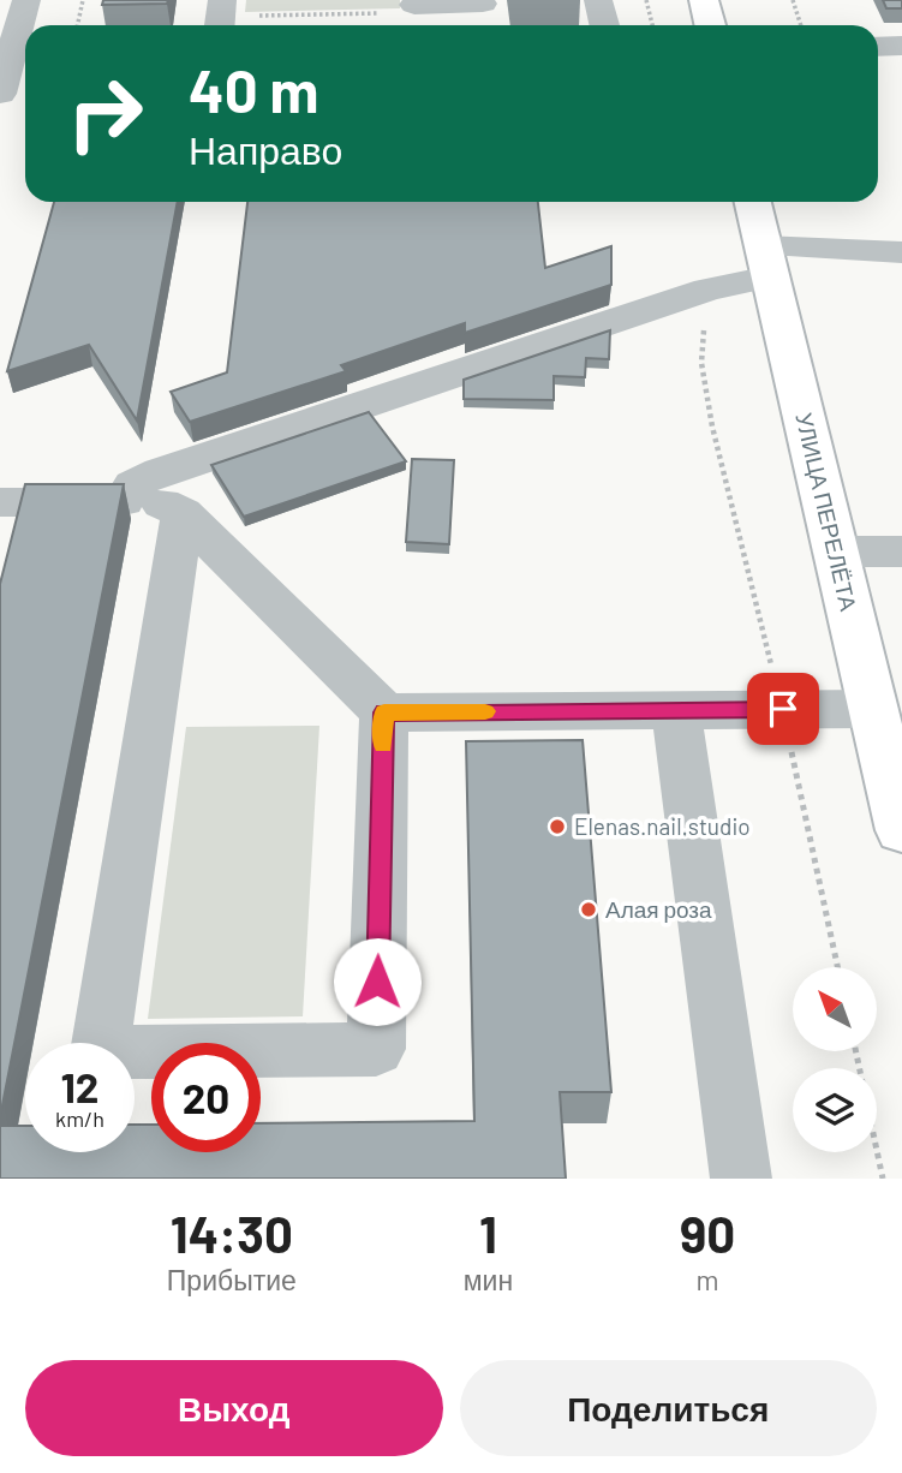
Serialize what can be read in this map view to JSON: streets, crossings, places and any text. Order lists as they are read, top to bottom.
{
  "streets": {
    "main road": ["УЛИЦА ПЕРЕЛЁТА"]
  },
  "places": ["Elenas.nail.studio", "Алая роза"],
  "north": "top left",
  "page": {
    "turn": ["40 m", "Направо"],
    "speed": "12 km/h",
    "limit": "20",
    "eta": [
      "14:30",
      "Прибытие",
      "1",
      "мин",
      "90",
      "m"
    ],
    "buttons": ["Выход", "Поделиться"]
  }
}
